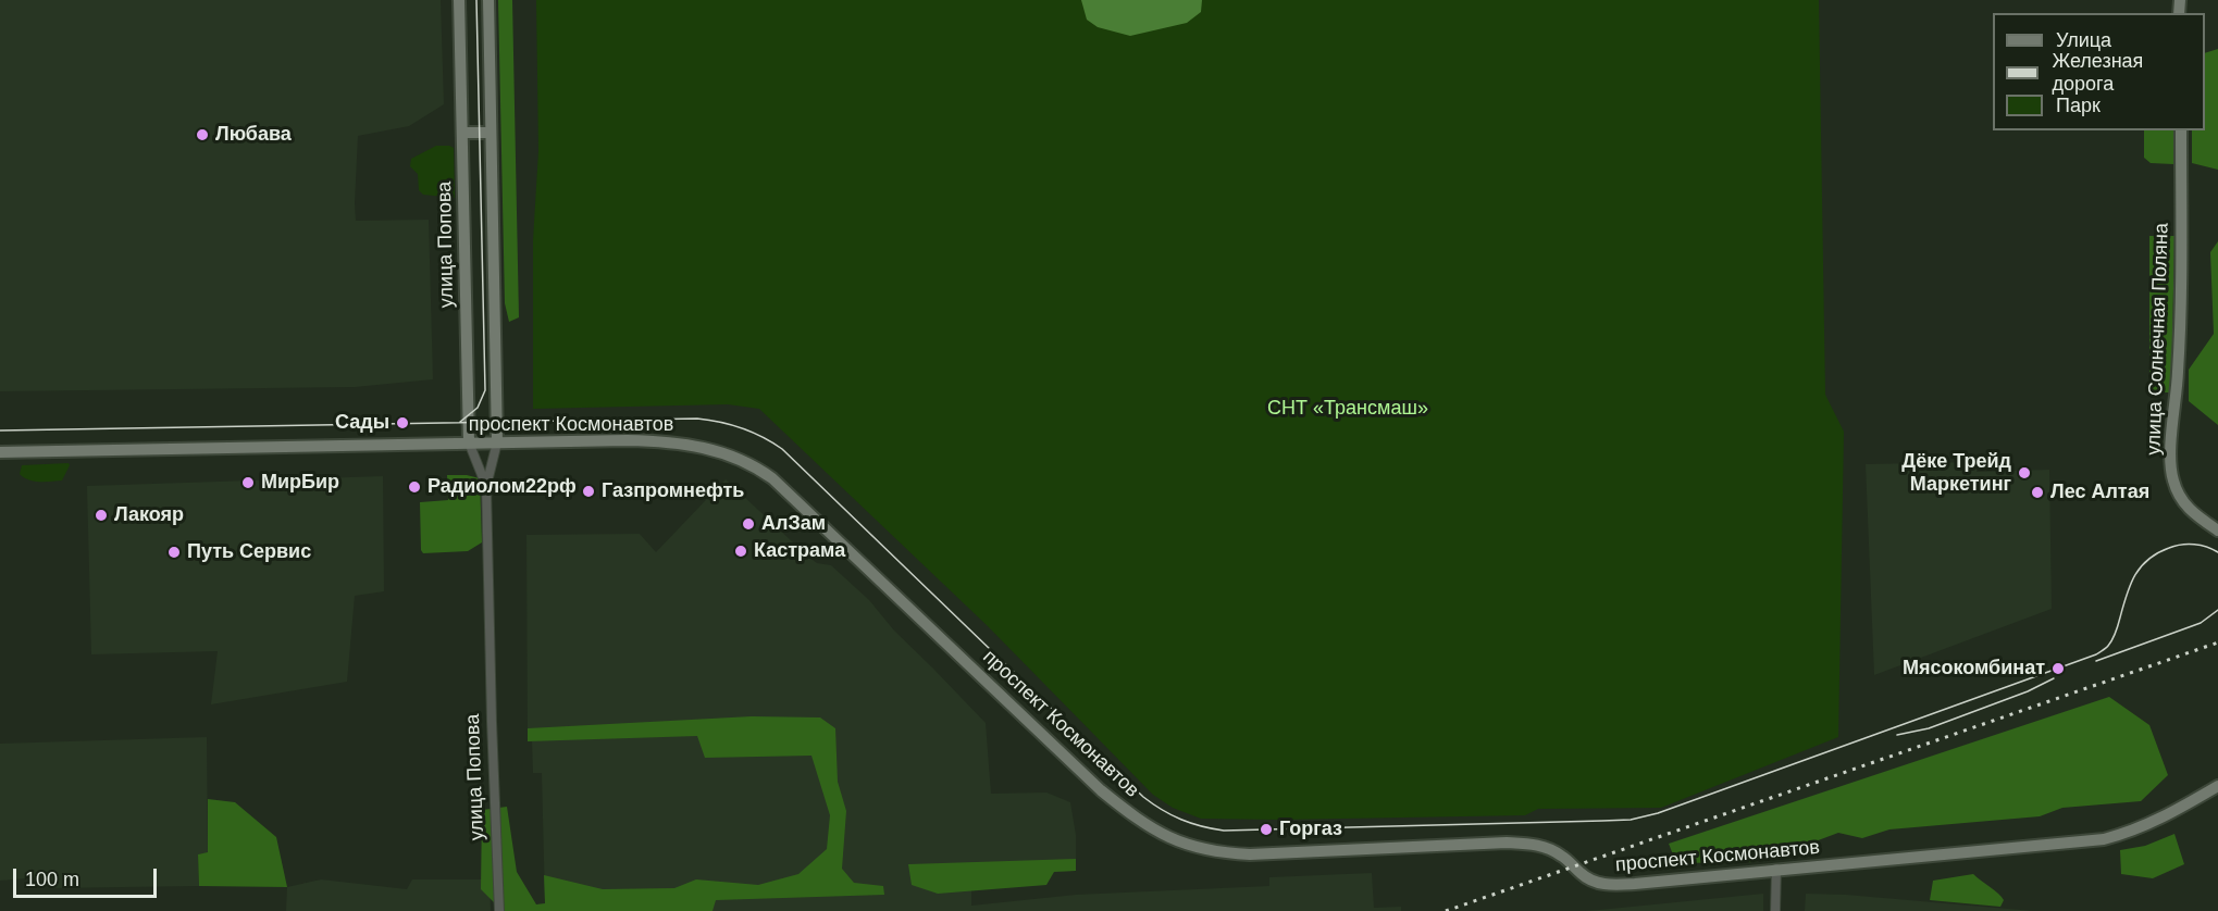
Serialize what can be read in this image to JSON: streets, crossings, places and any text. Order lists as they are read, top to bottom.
{
  "streets": {
    "main road": ["улица Попова", "улица Солнечная Поляна", "проспект Космонавтов"]
  },
  "crossings": [
    ["улица Попова", "проспект Космонавтов"]
  ],
  "parks": ["СНТ «Трансмаш»"],
  "places": [
    "Любава",
    "Сады",
    "Дёке Трейд Маркетинг",
    "МирБир",
    "Радиолом22рф",
    "Газпромнефть",
    "Лес Алтая",
    "Лакояр",
    "АлЗам",
    "Кастрама",
    "Путь Сервис",
    "Мясокомбинат",
    "Горгаз"
  ],
  "legend": ["Улица", "Железная дорога", "Парк"],
  "scale_bar": "100 m"
}
